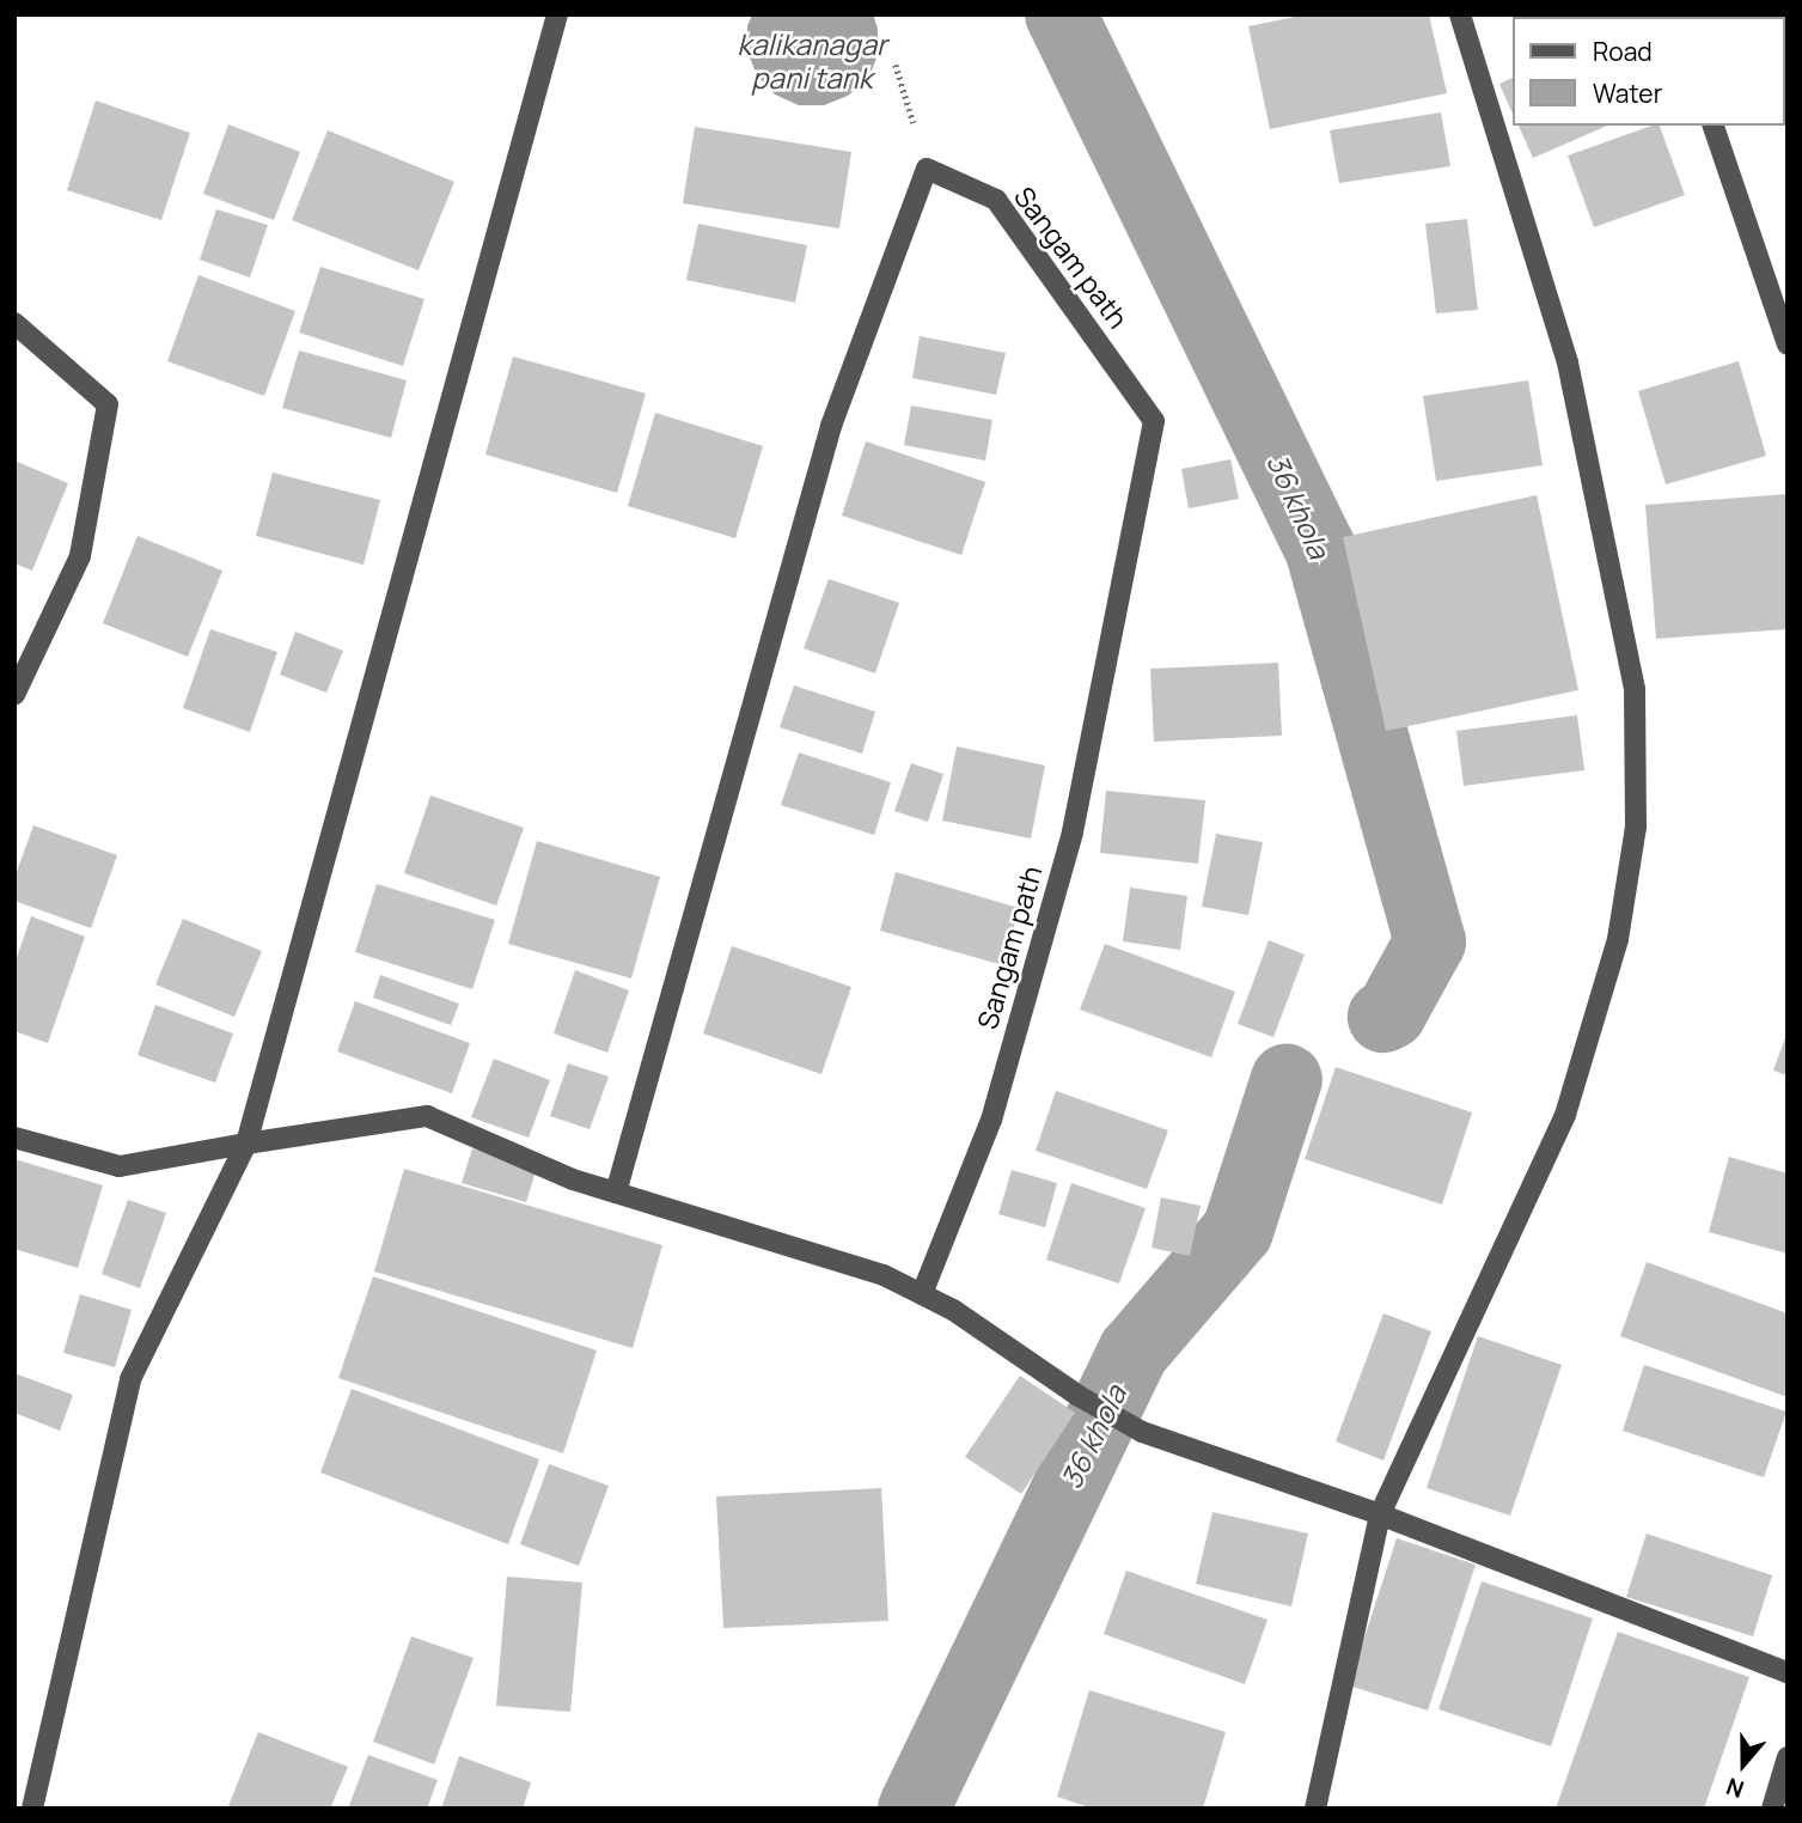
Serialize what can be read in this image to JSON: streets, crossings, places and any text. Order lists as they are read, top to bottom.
{
  "streets": {
    "street": ["Sangam path"]
  },
  "water": ["kalikanagar pani tank", "36 khola"],
  "legend": ["Road", "Water"],
  "north": "bottom"
}
